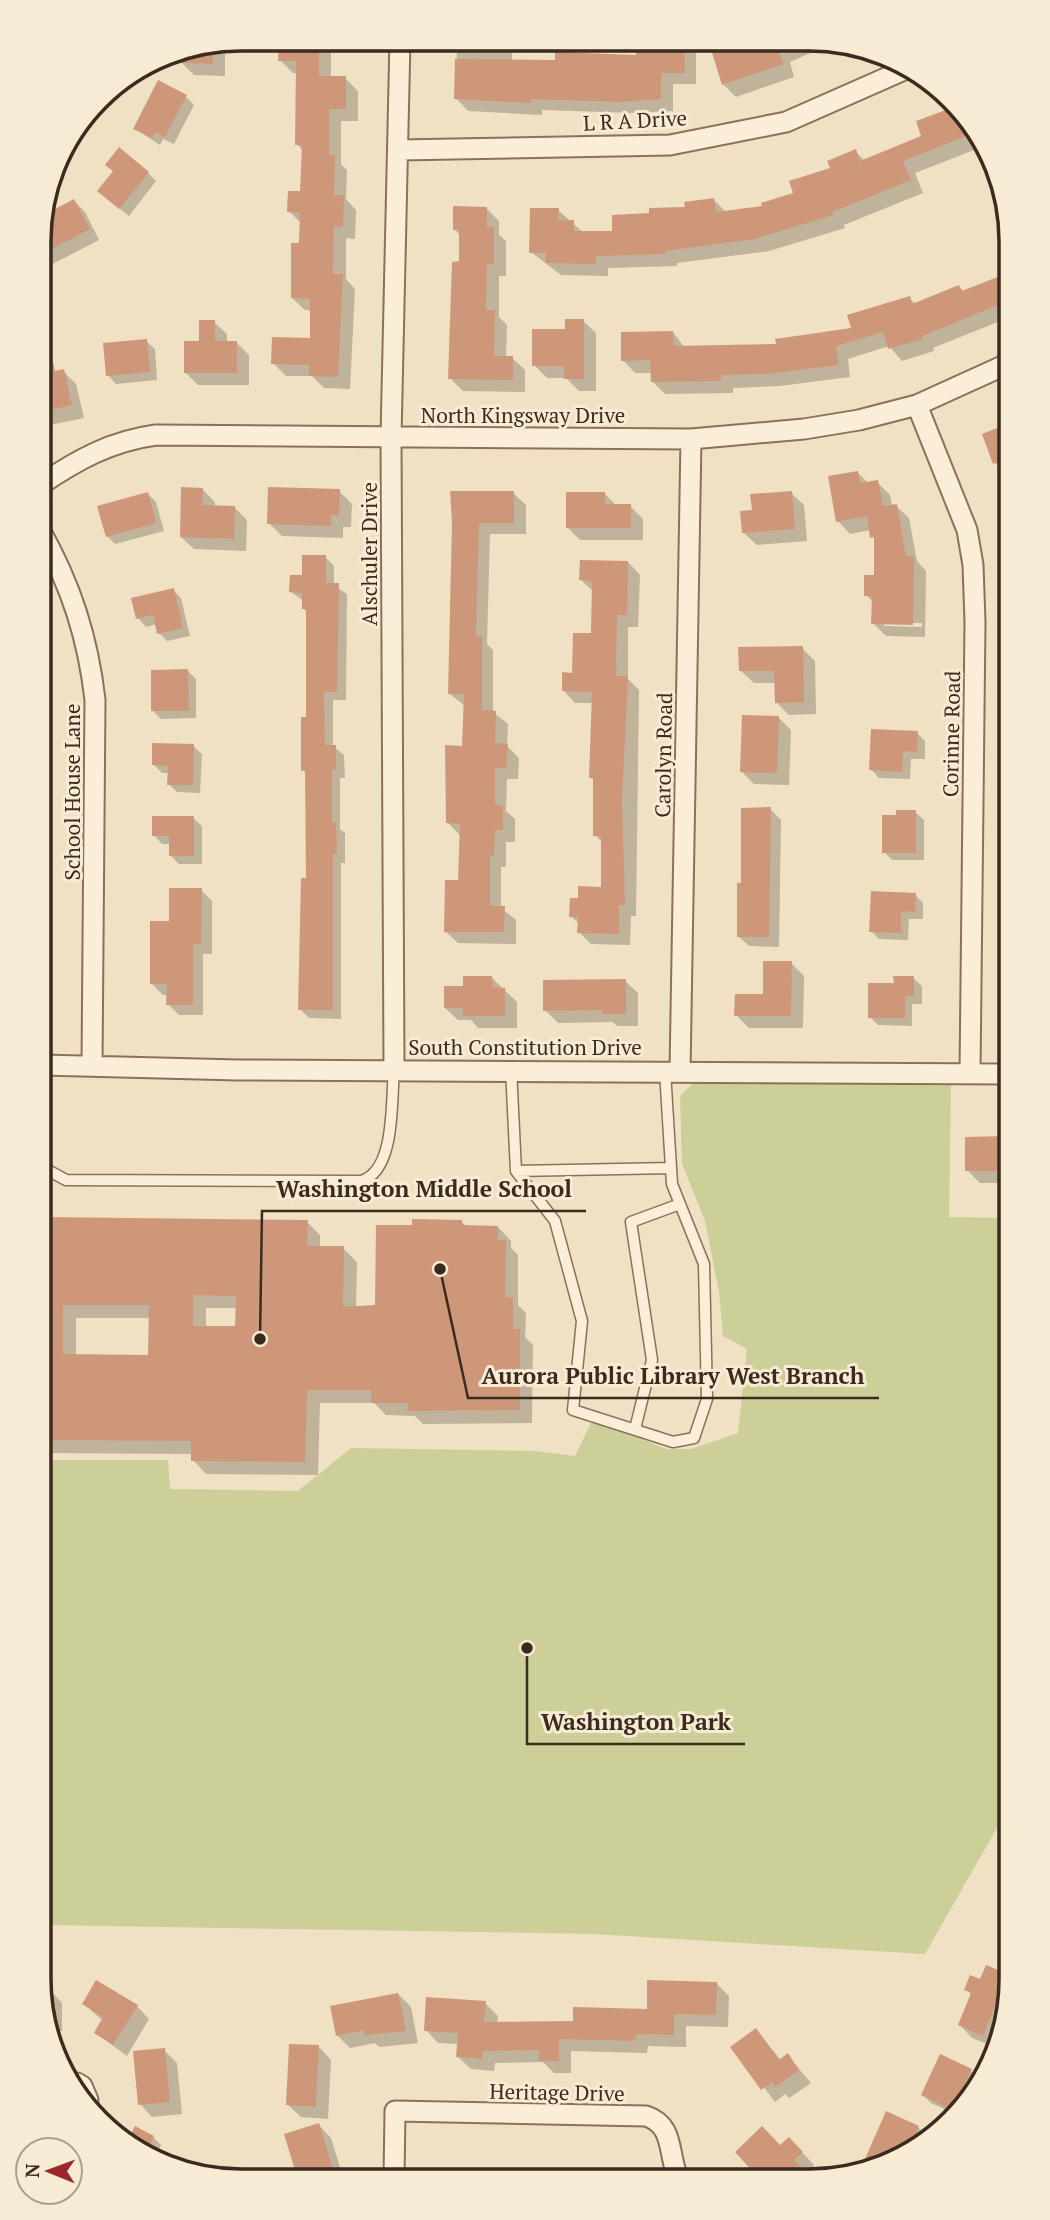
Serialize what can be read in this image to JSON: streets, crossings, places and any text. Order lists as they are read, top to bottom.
{
  "streets": {
    "street": [
      "L R A Drive",
      "North Kingsway Drive",
      "Alschuler Drive",
      "Corinne Road",
      "Carolyn Road",
      "School House Lane",
      "South Constitution Drive",
      "Heritage Drive"
    ]
  },
  "crossings": [
    ["L R A Drive", "Alschuler Drive"],
    ["North Kingsway Drive", "Alschuler Drive"],
    ["North Kingsway Drive", "Corinne Road"],
    ["North Kingsway Drive", "Carolyn Road"],
    ["Alschuler Drive", "South Constitution Drive"],
    ["Corinne Road", "South Constitution Drive"],
    ["Carolyn Road", "South Constitution Drive"],
    ["School House Lane", "South Constitution Drive"]
  ],
  "places": ["Aurora Public Library West Branch", "Washington Middle School", "Washington Park"],
  "north": "left"
}
